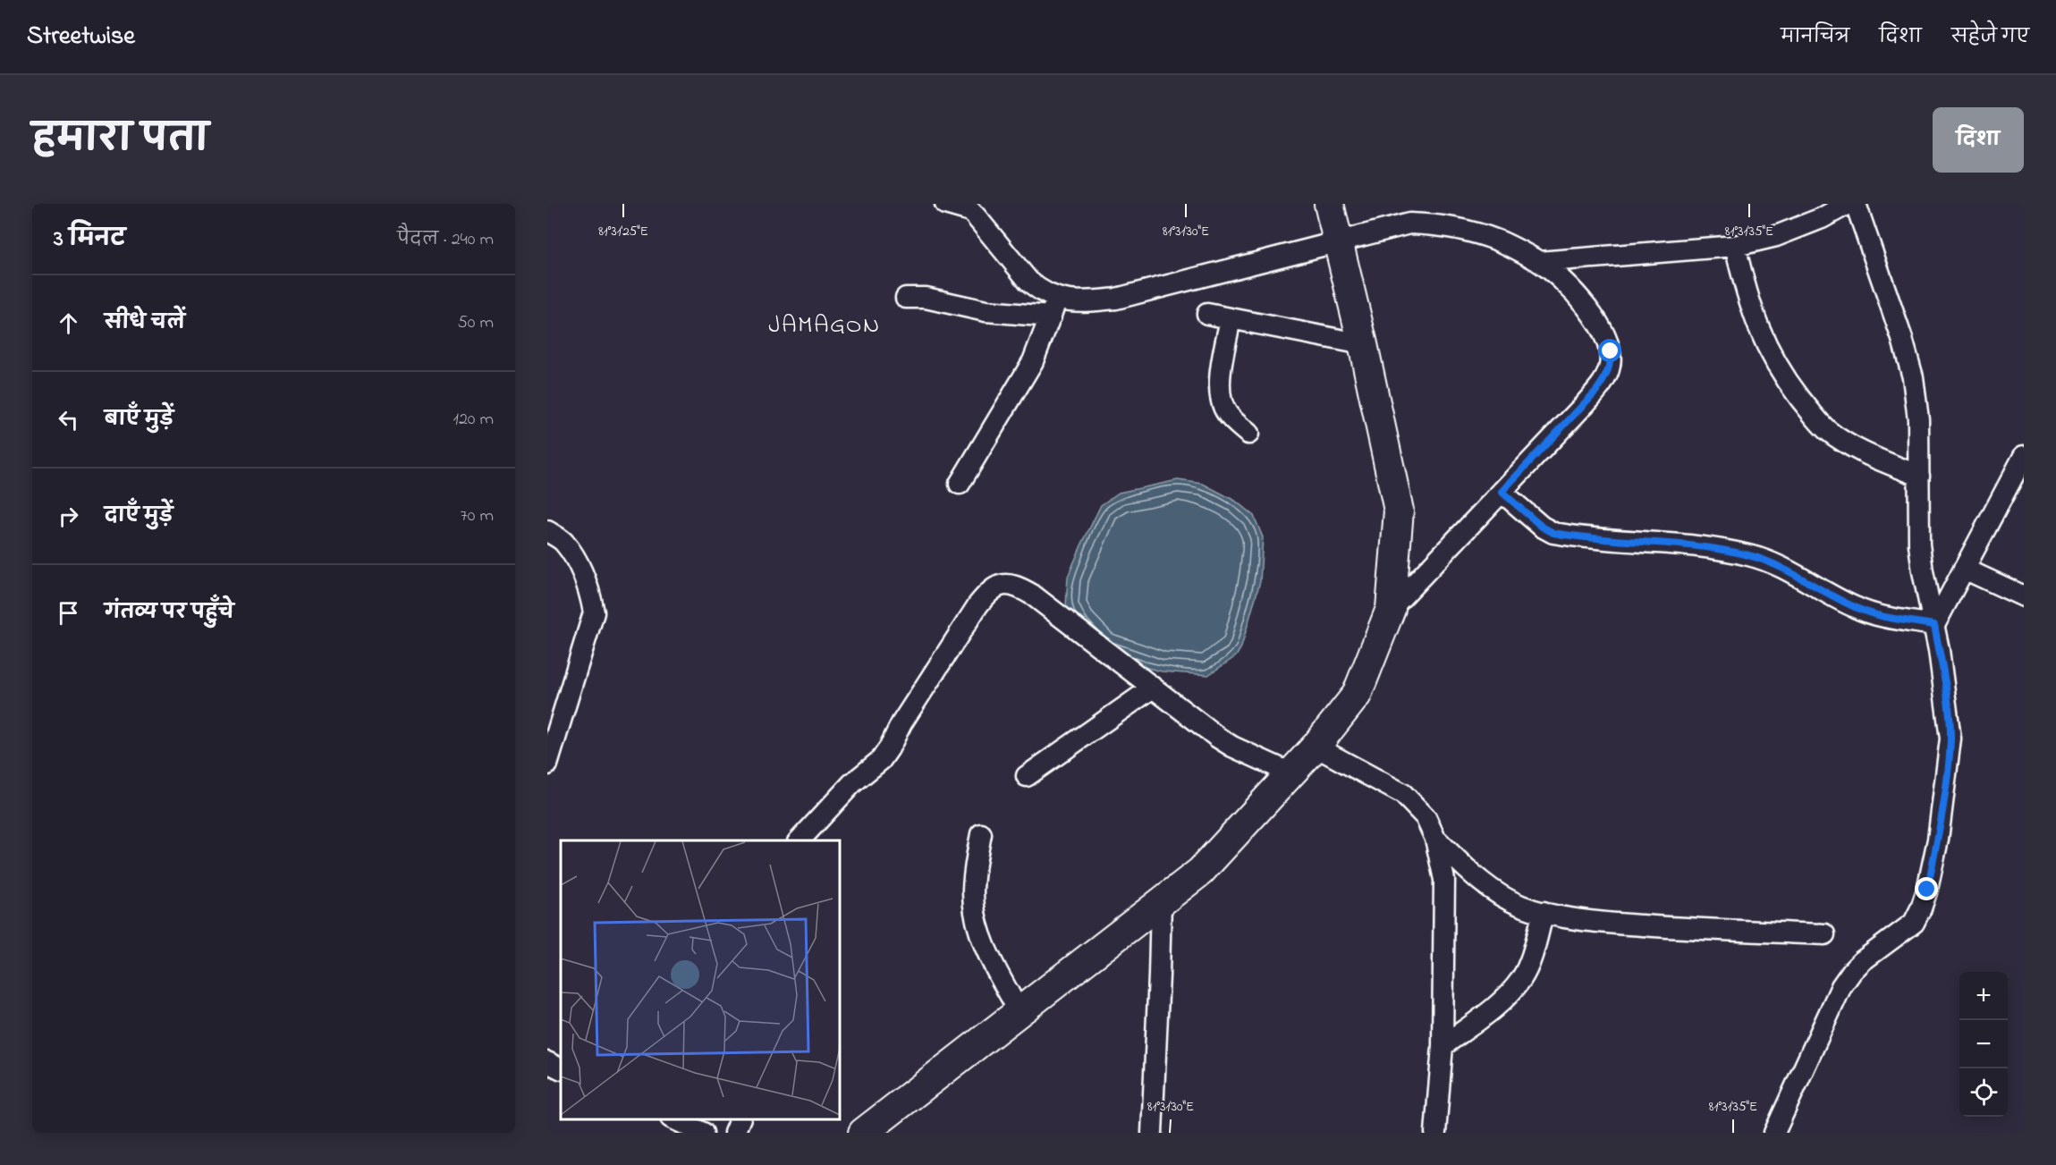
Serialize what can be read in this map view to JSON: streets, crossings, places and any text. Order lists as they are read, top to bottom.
{
  "districts": ["JAMAGON"],
  "page": {
    "header": "Streetwise",
    "nav": ["मानचित्र", "दिशा", "सहेजे गए"],
    "title": "हमारा पता",
    "buttons": "दिशा",
    "heading": ["3 मिनट", "पैदल · 240 m"],
    "list": [
      ["सीधे चलें", "50 m"],
      ["बाएँ मुड़ें", "120 m"],
      ["दाएँ मुड़ें", "70 m"],
      "गंतव्य पर पहुँचे"
    ],
    "map_buttons": ["+", "−"]
  },
  "coordinates": ["81°31'25\"E", "81°31'30\"E", "81°31'35\"E"]
}
